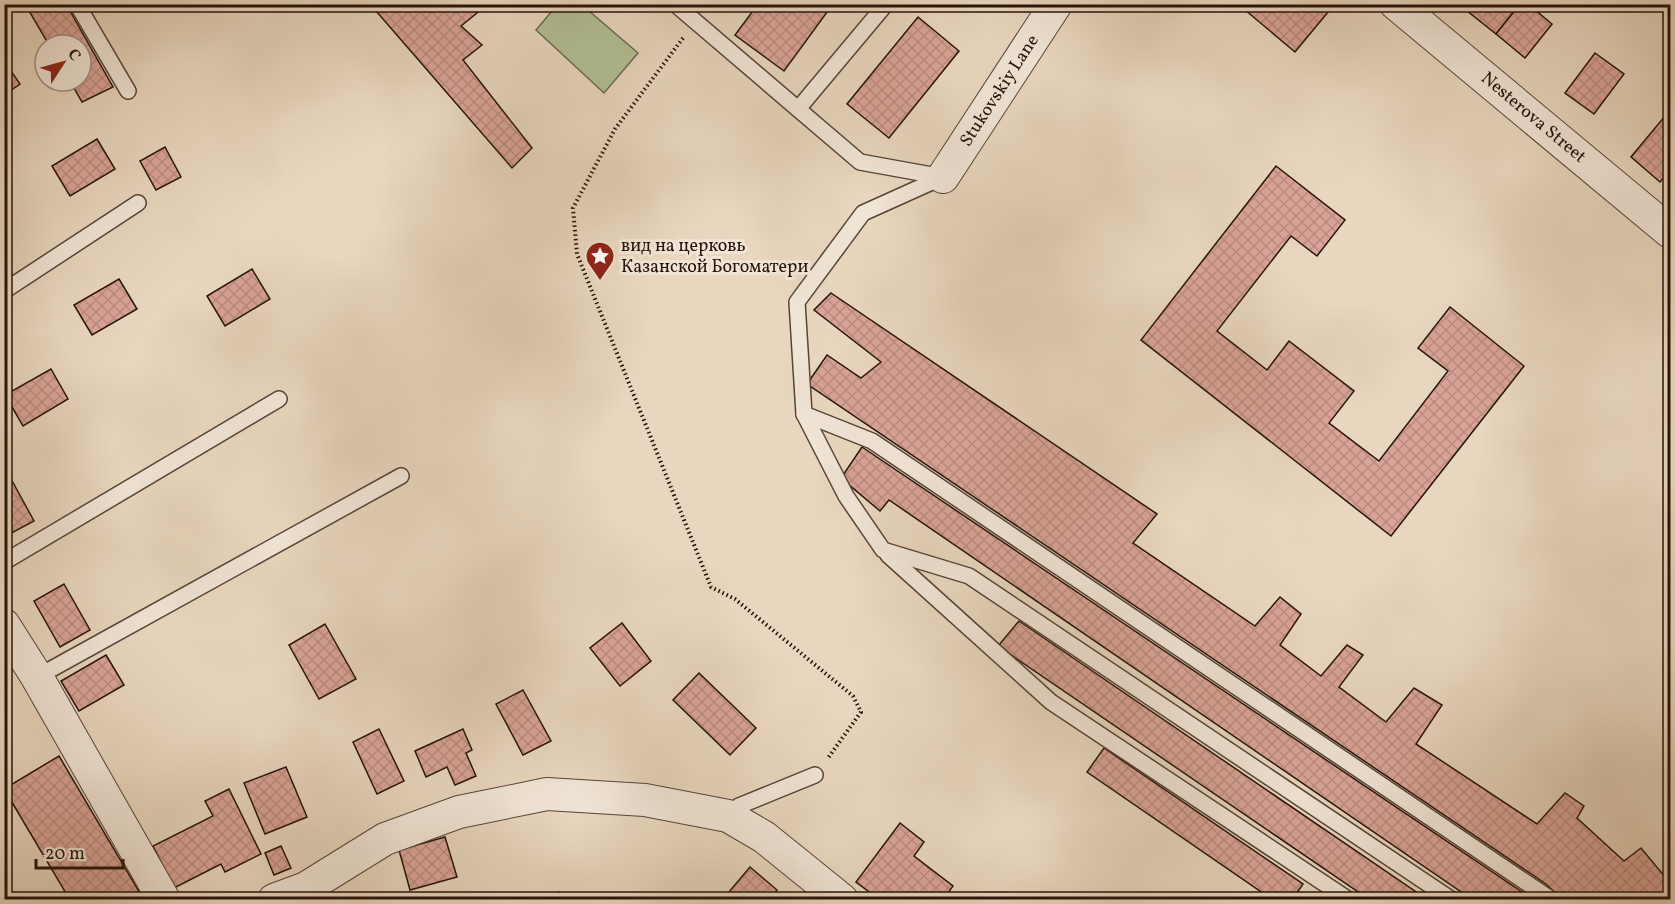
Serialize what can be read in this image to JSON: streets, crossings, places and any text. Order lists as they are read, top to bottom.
{
  "streets": {
    "street": ["Stukovskiy Lane", "Nesterova Street"]
  },
  "places": {
    "place": ["вид на церковь Казанской Богоматери"]
  },
  "scale_bar": "20 m",
  "north": "top right"
}
